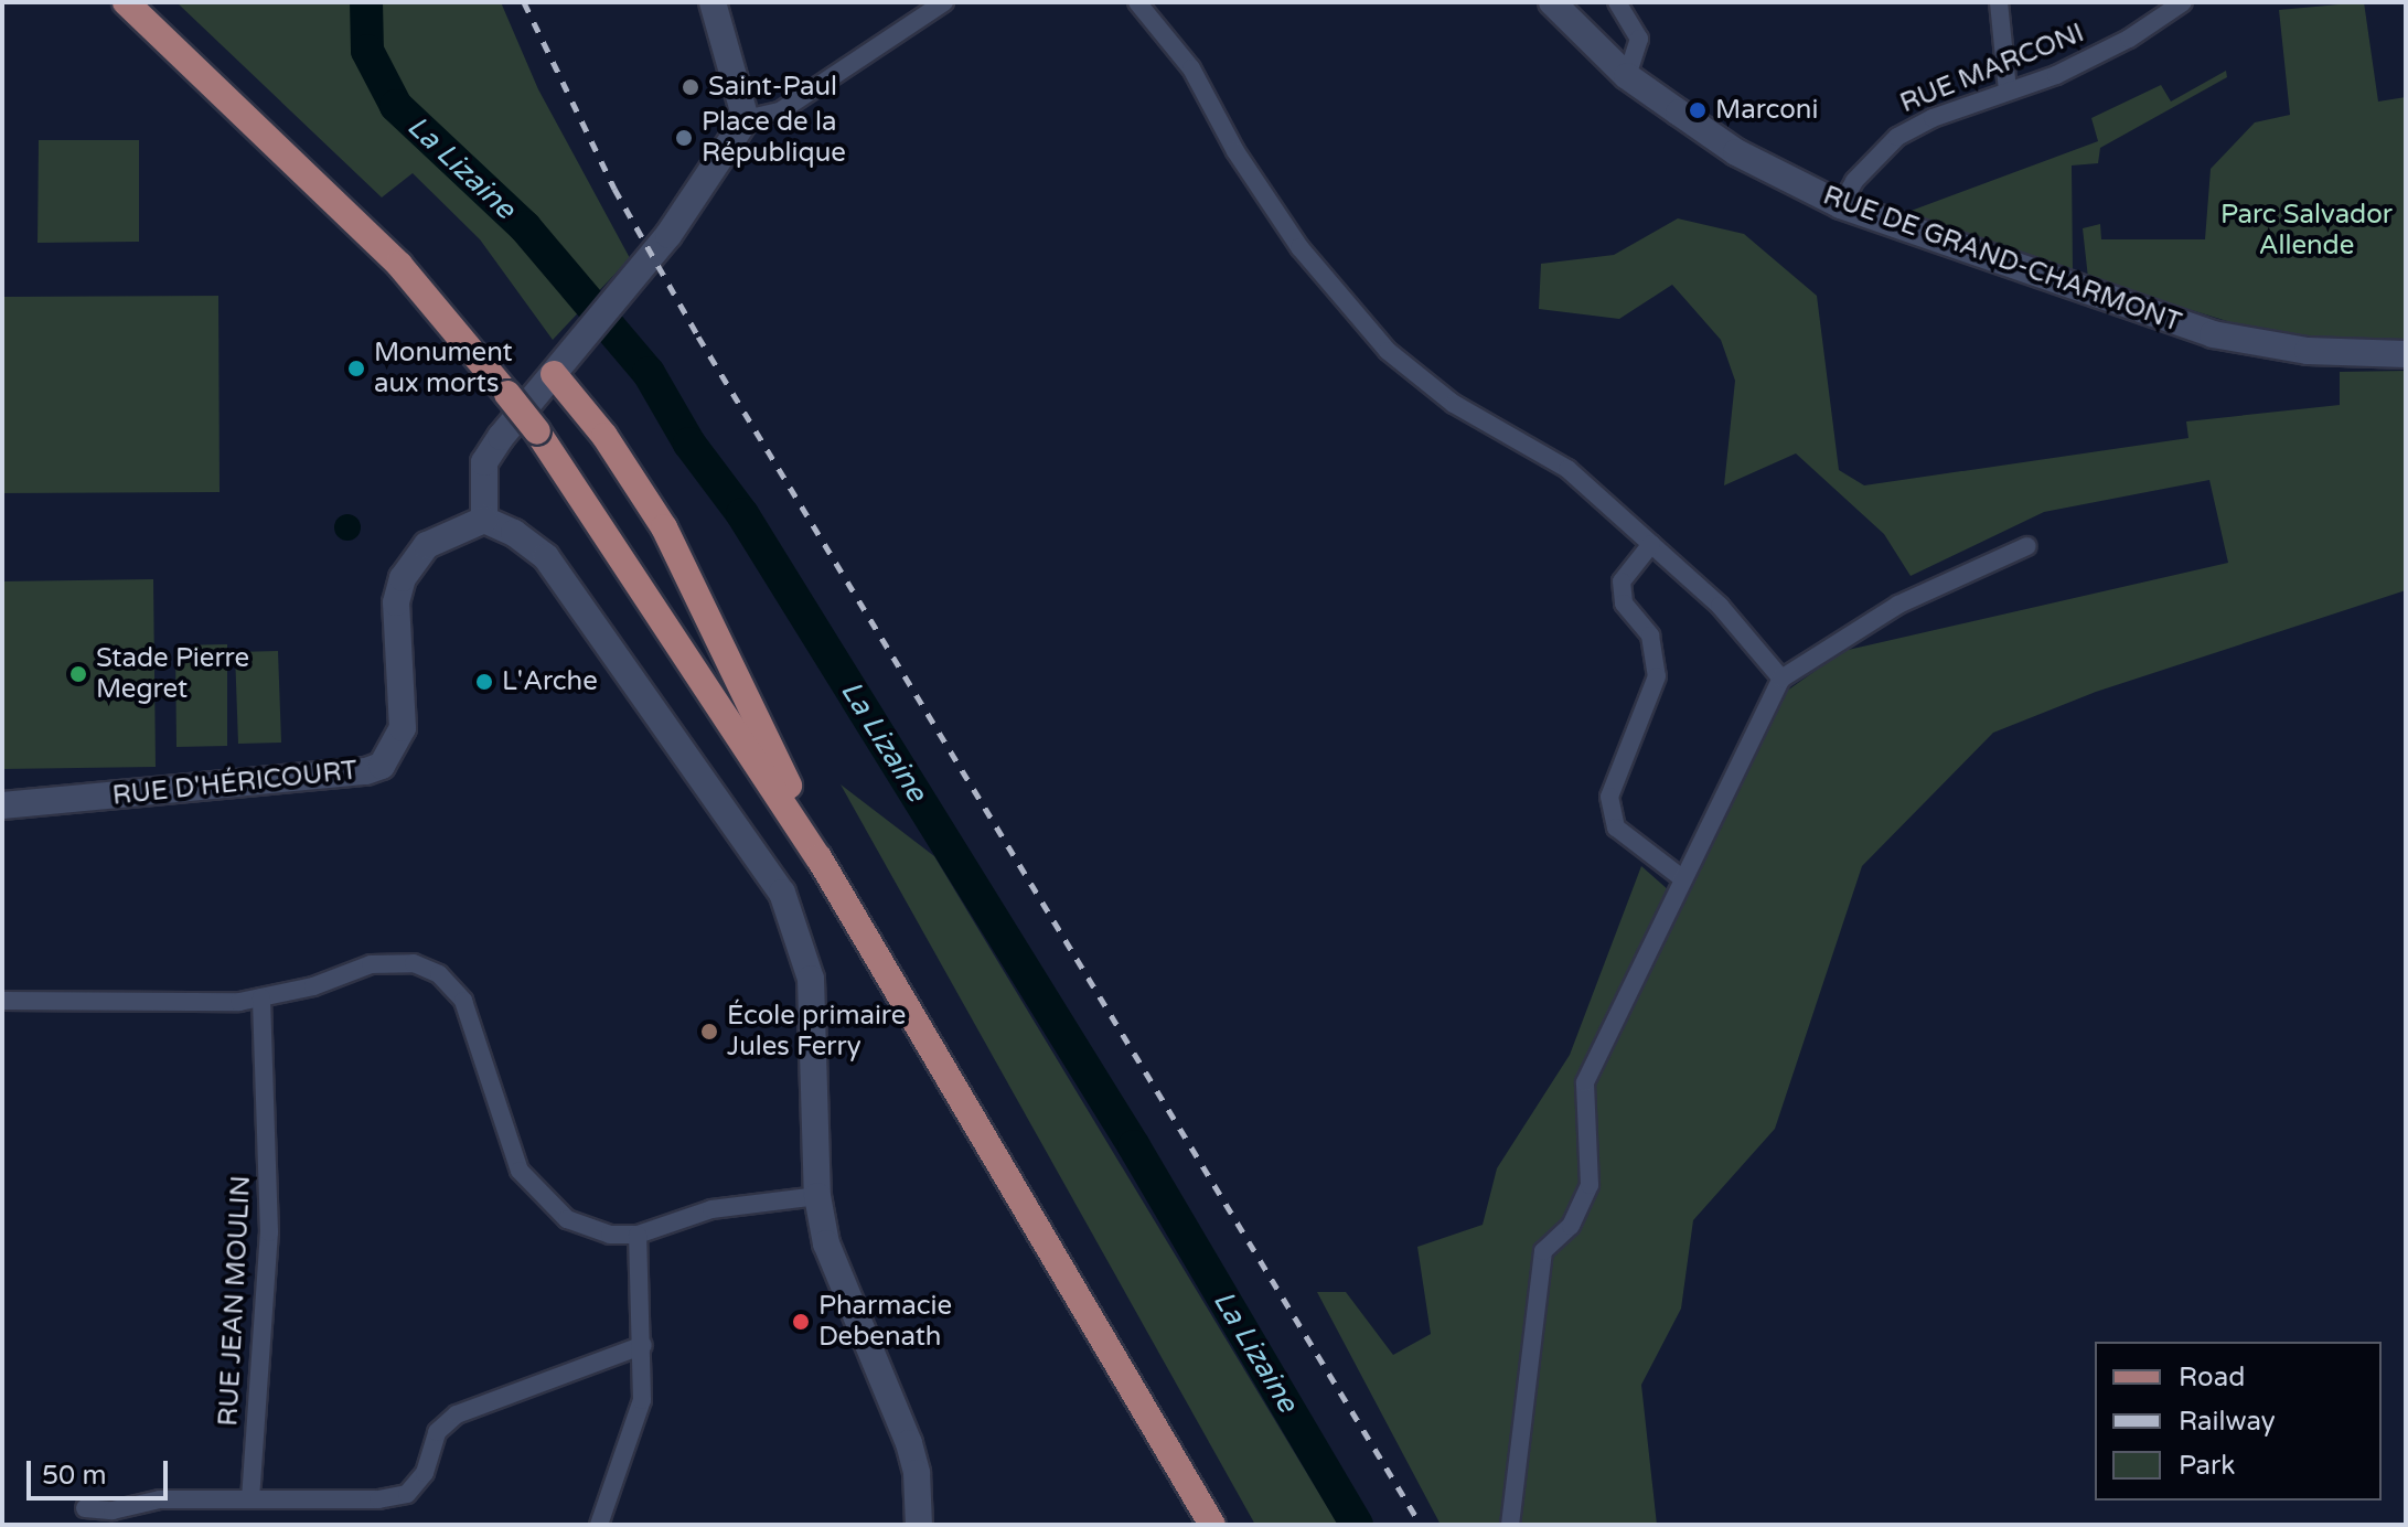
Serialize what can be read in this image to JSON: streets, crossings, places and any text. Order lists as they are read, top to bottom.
{
  "streets": {
    "street": [
      "RUE MARCONI",
      "RUE DE GRAND-CHARMONT",
      "RUE D'HÉRICOURT",
      "RUE JEAN MOULIN"
    ]
  },
  "crossings": [
    ["RUE MARCONI", "RUE DE GRAND-CHARMONT"]
  ],
  "water": ["La Lizaine"],
  "parks": ["Parc Salvador Allende"],
  "places": [
    "Saint-Paul",
    "Marconi",
    "Place de la République",
    "Monument aux morts",
    "Stade Pierre Megret",
    "L'Arche",
    "École primaire Jules Ferry",
    "Pharmacie Debenath"
  ],
  "legend": ["Road", "Railway", "Park"],
  "scale_bar": "50 m"
}
